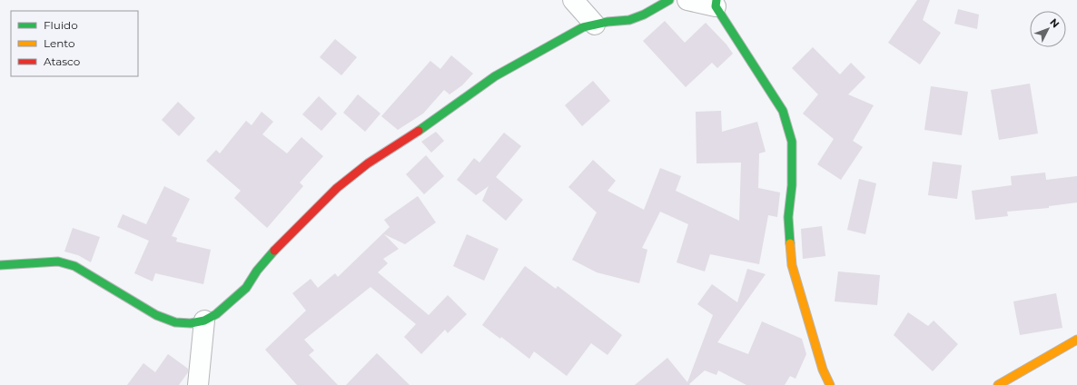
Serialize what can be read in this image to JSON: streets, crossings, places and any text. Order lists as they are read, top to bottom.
{
  "legend": ["Fluido", "Lento", "Atasco"],
  "north": "top right"
}
